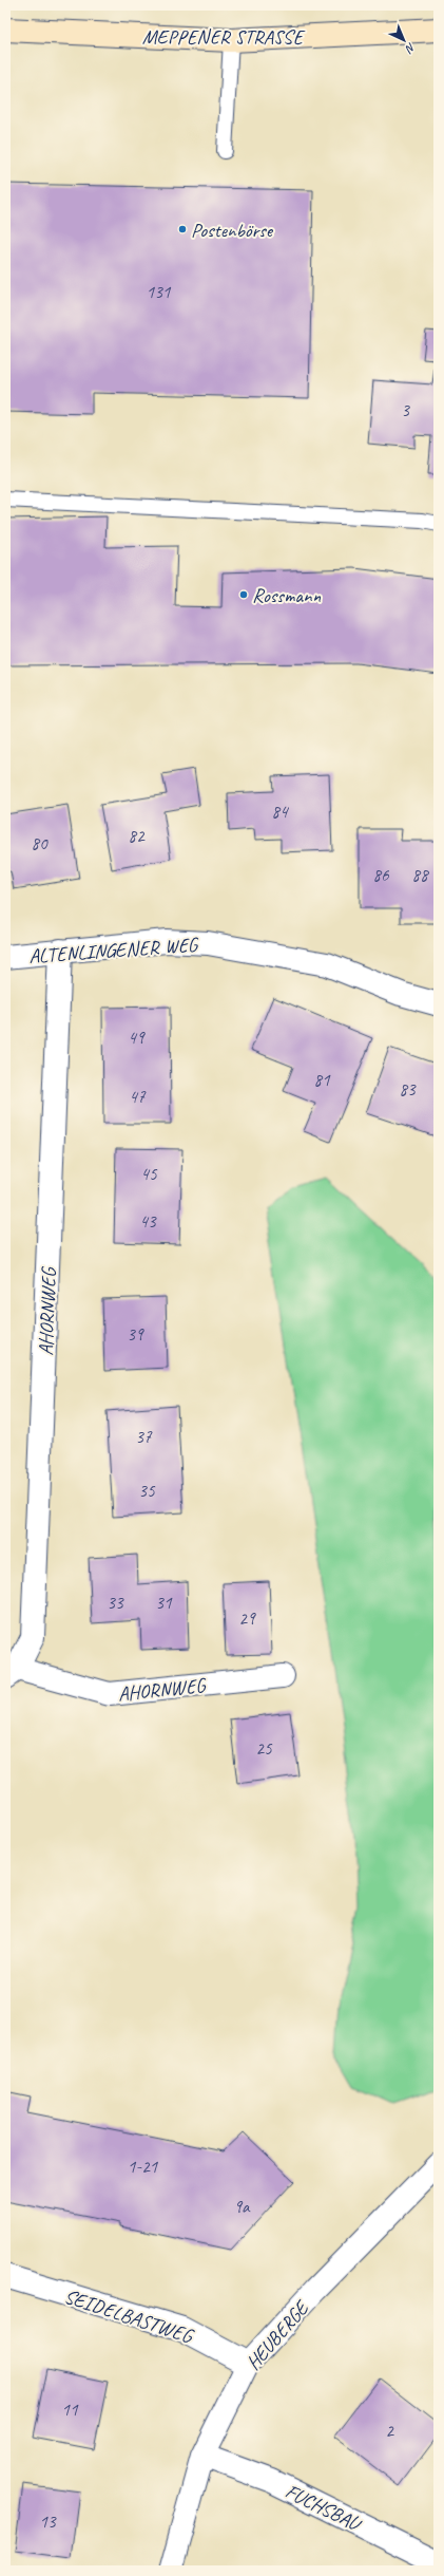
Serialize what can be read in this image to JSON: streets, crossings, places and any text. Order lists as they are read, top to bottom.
{
  "streets": {
    "main road": ["MEPPENER STRASSE"],
    "street": [
      "ALTENLINGENER WEG",
      "AHORNWEG",
      "SEIDELBASTWEG",
      "HEUBERGE",
      "FUCHSBAU"
    ]
  },
  "crossings": [
    ["ALTENLINGENER WEG", "AHORNWEG"],
    ["SEIDELBASTWEG", "HEUBERGE"],
    ["HEUBERGE", "FUCHSBAU"]
  ],
  "places": ["Postenbörse", "Rossmann"],
  "house_numbers": [
    "131",
    "3",
    "84",
    "82",
    "80",
    "86",
    "88",
    "49",
    "81",
    "83",
    "47",
    "45",
    "43",
    "39",
    "37",
    "35",
    "33",
    "31",
    "29",
    "25",
    "1-21",
    "9a",
    "11",
    "2",
    "13"
  ],
  "north": "bottom right"
}
